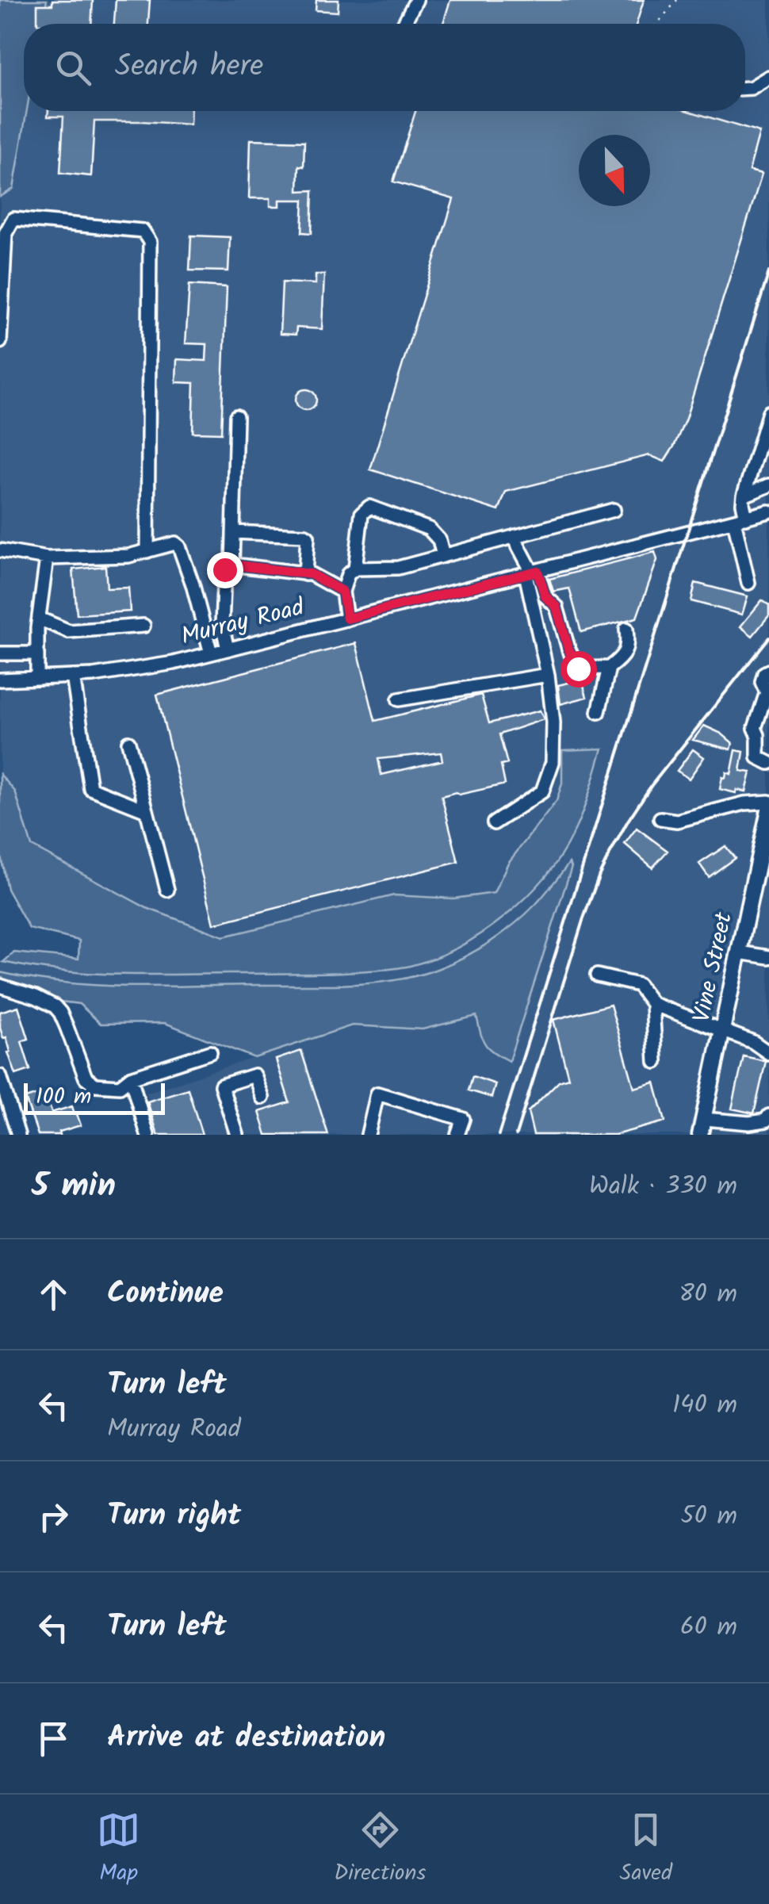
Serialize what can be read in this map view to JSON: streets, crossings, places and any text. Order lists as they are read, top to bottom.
{
  "streets": {
    "main road": ["Vine Street"],
    "street": ["Murray Road"]
  },
  "scale_bar": "100 m",
  "north": "bottom",
  "page": {
    "search": "Search here",
    "scale": "100 m",
    "heading": ["5 min", "Walk · 330 m"],
    "list": [
      ["Continue", "80 m"],
      ["Turn left", "Murray Road", "140 m"],
      ["Turn right", "50 m"],
      ["Turn left", "60 m"],
      "Arrive at destination"
    ],
    "nav": ["Map", "Directions", "Saved"]
  }
}
